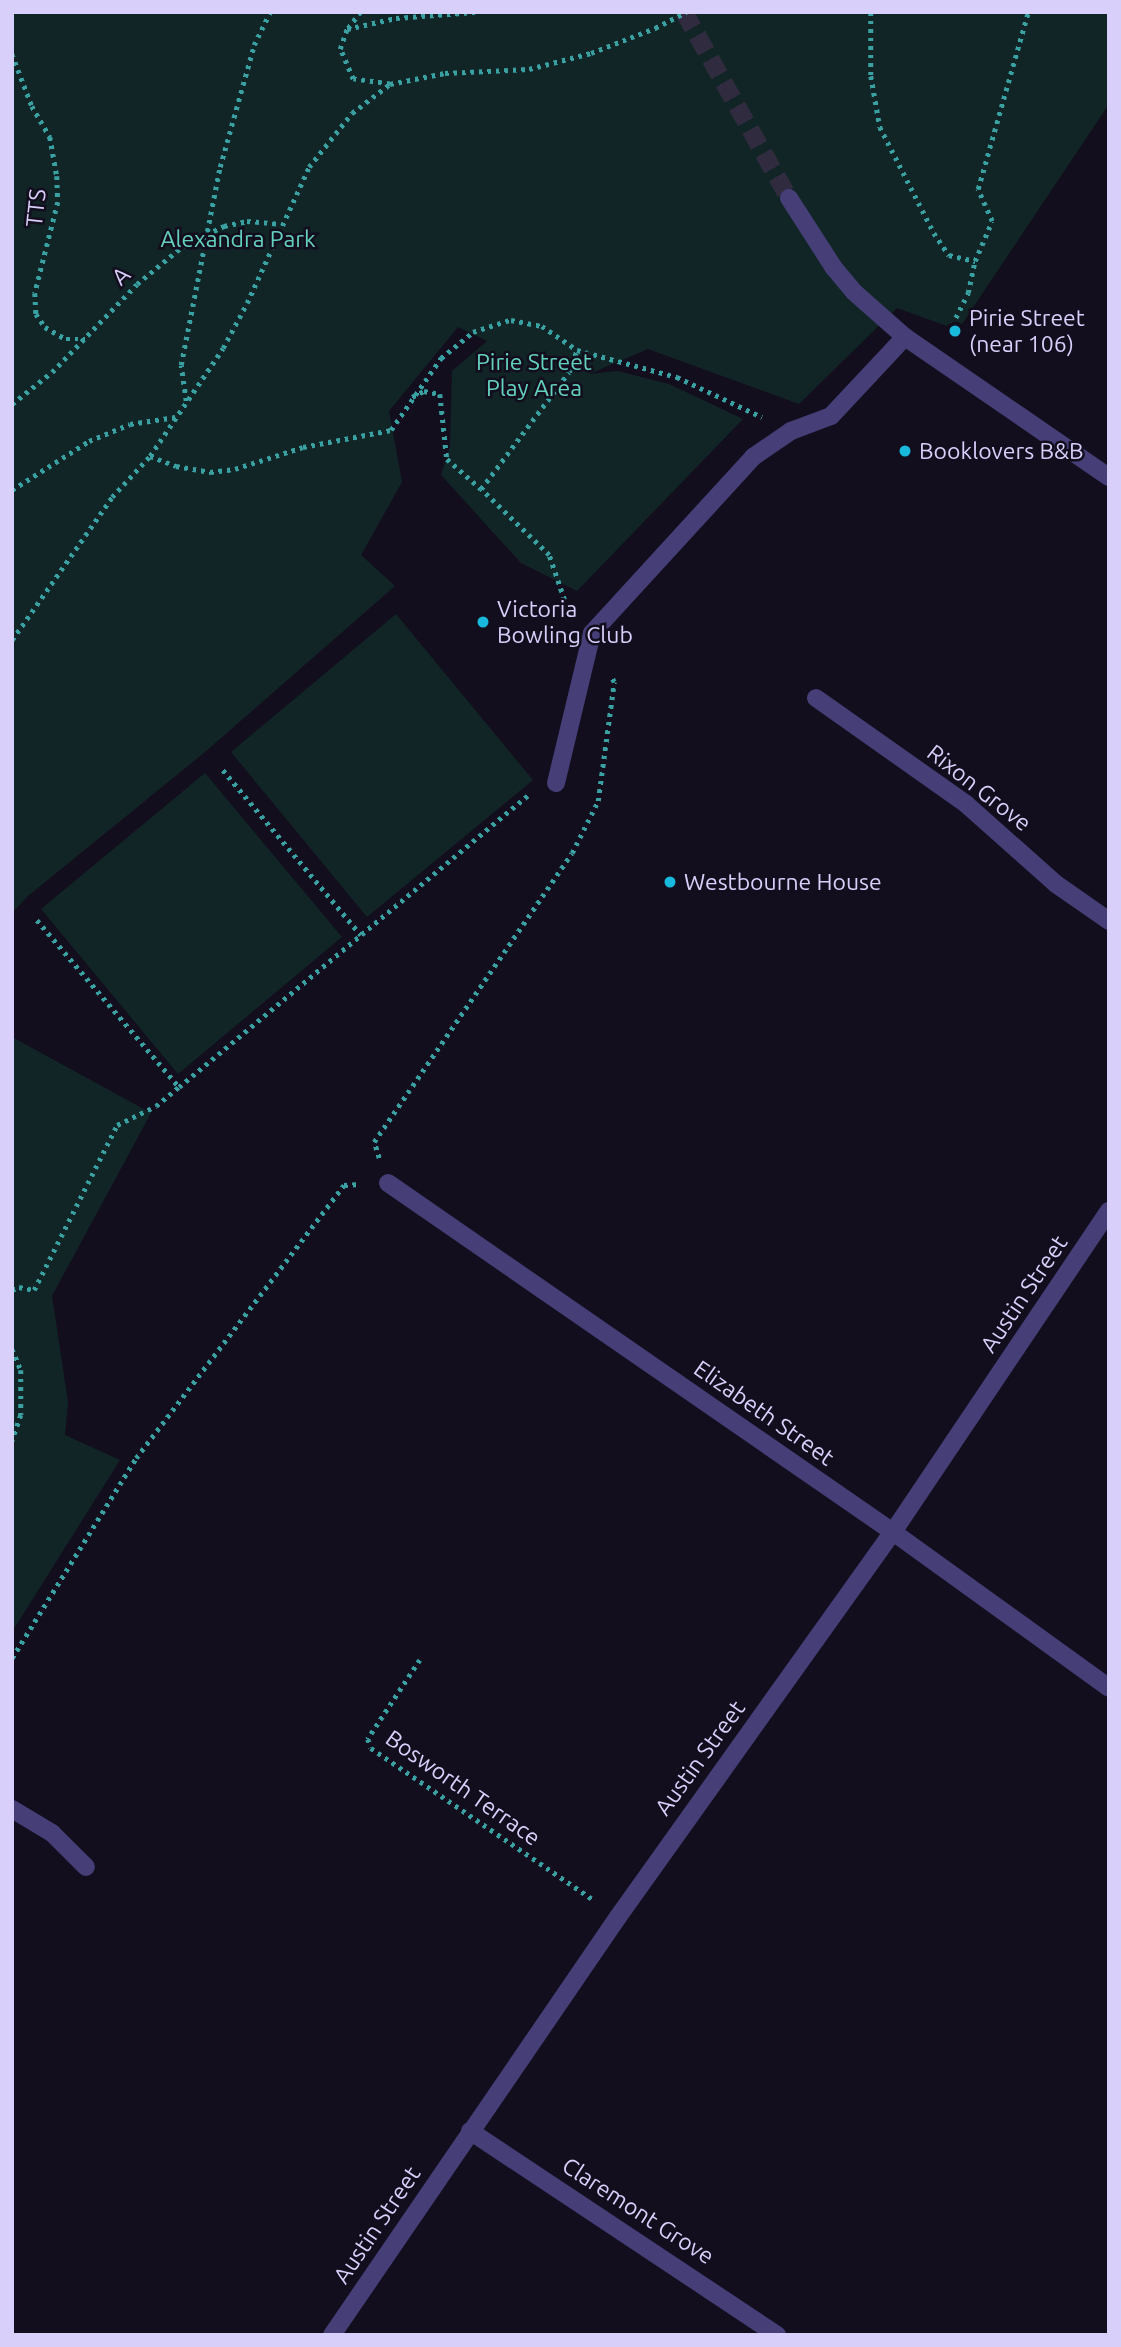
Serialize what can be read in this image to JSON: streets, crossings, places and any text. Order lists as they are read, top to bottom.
{
  "streets": {
    "street": [
      "Rixon Grove",
      "Austin Street",
      "Elizabeth Street",
      "Claremont Grove"
    ],
    "path": ["TTS", "A", "Bosworth Terrace"]
  },
  "crossings": [
    ["TTS", "A"],
    ["Austin Street", "Elizabeth Street"],
    ["Austin Street", "Bosworth Terrace"],
    ["Austin Street", "Claremont Grove"]
  ],
  "parks": ["Alexandra Park", "Pirie Street Play Area"],
  "places": [
    "Pirie Street (near 106)",
    "Booklovers B&B",
    "Victoria Bowling Club",
    "Westbourne House"
  ]
}
